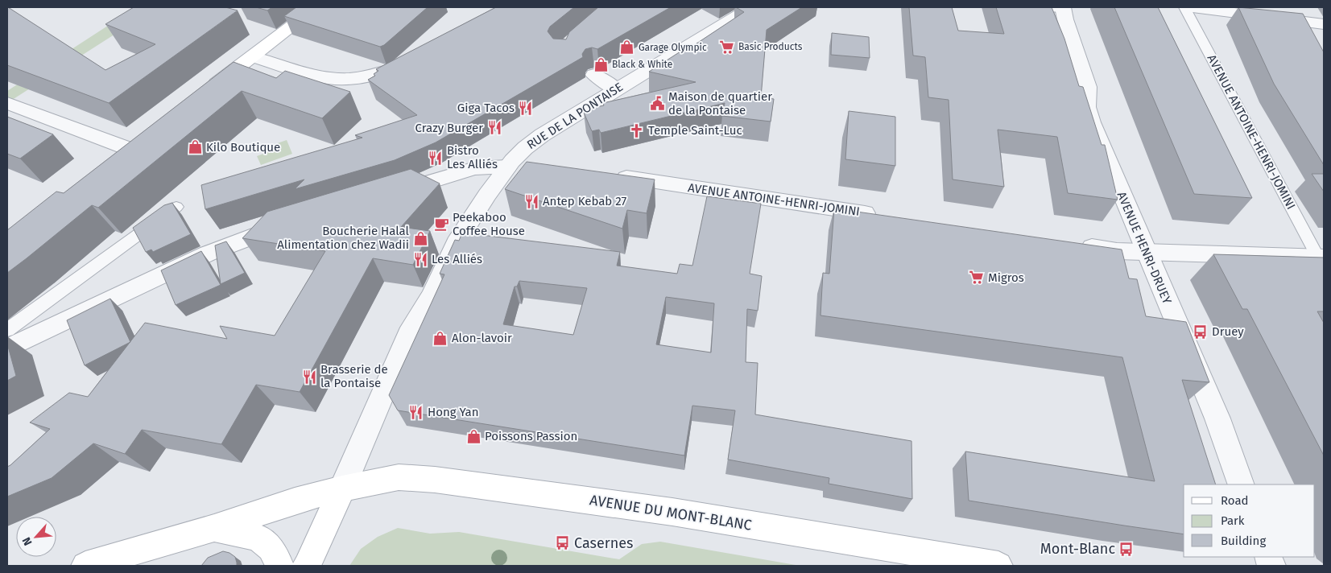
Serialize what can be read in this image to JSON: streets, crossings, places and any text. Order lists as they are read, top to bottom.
{
  "streets": {
    "main road": ["AVENUE DU MONT-BLANC"],
    "street": ["RUE DE LA PONTAISE", "AVENUE ANTOINE-HENRI-JOMINI", "AVENUE HENRI-DRUEY"]
  },
  "crossings": [
    ["RUE DE LA PONTAISE", "AVENUE DU MONT-BLANC"]
  ],
  "places": {
    "supermarket": ["Basic Products", "Migros"],
    "shop": [
      "Garage Olympic",
      "Black & White",
      "Kilo Boutique",
      "Boucherie Halal Alimentation chez Wadii",
      "Alon-lavoir",
      "Poissons Passion"
    ],
    "public building": ["Maison de quartier de la Pontaise"],
    "restaurant": [
      "Giga Tacos",
      "Crazy Burger",
      "Bistro Les Alliés",
      "Antep Kebab 27",
      "Les Alliés",
      "Brasserie de la Pontaise",
      "Hong Yan"
    ],
    "church": ["Temple Saint-Luc"],
    "cafe": ["Peekaboo Coffee House"],
    "bus stop": ["Druey", "Casernes", "Mont-Blanc"]
  },
  "legend": ["Road", "Park", "Building"],
  "north": "bottom left"
}
